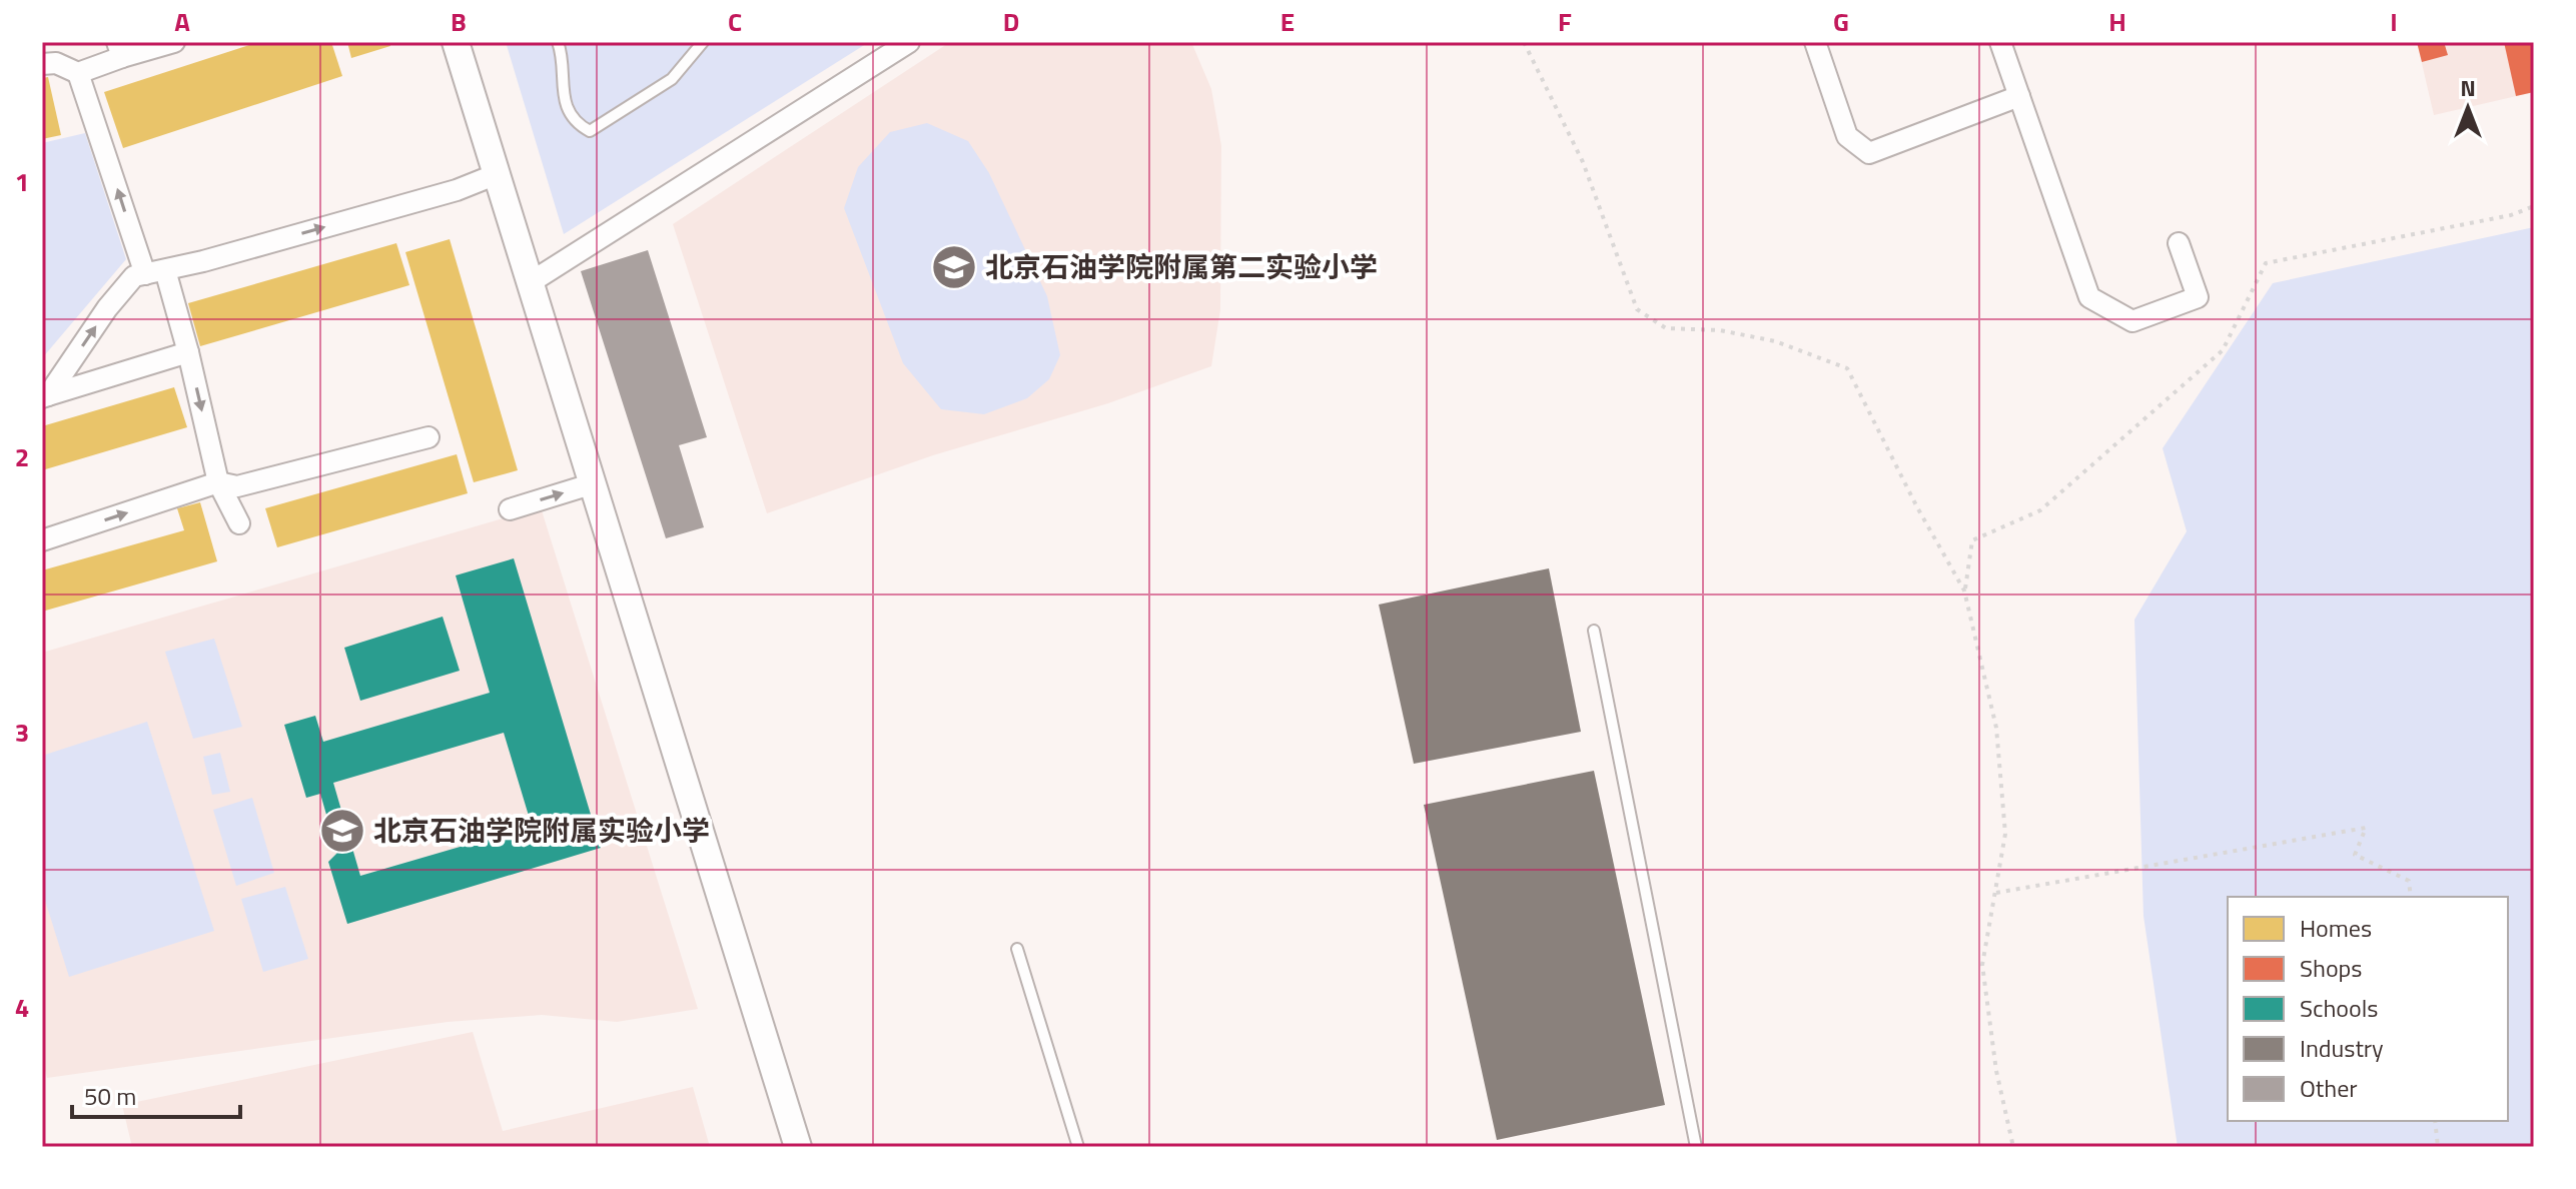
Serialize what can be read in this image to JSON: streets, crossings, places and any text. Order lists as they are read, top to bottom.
{
  "places": {
    "school or university": ["北京石油学院附属第二实验小学", "北京石油学院附属实验小学"]
  },
  "legend": [
    "Homes",
    "Shops",
    "Schools",
    "Industry",
    "Other"
  ],
  "scale_bar": "50 m",
  "north": "top",
  "grid": {
    "columns": [
      "A",
      "B",
      "C",
      "D",
      "E",
      "F",
      "G",
      "H",
      "I"
    ],
    "rows": [
      "1",
      "2",
      "3",
      "4"
    ]
  }
}
